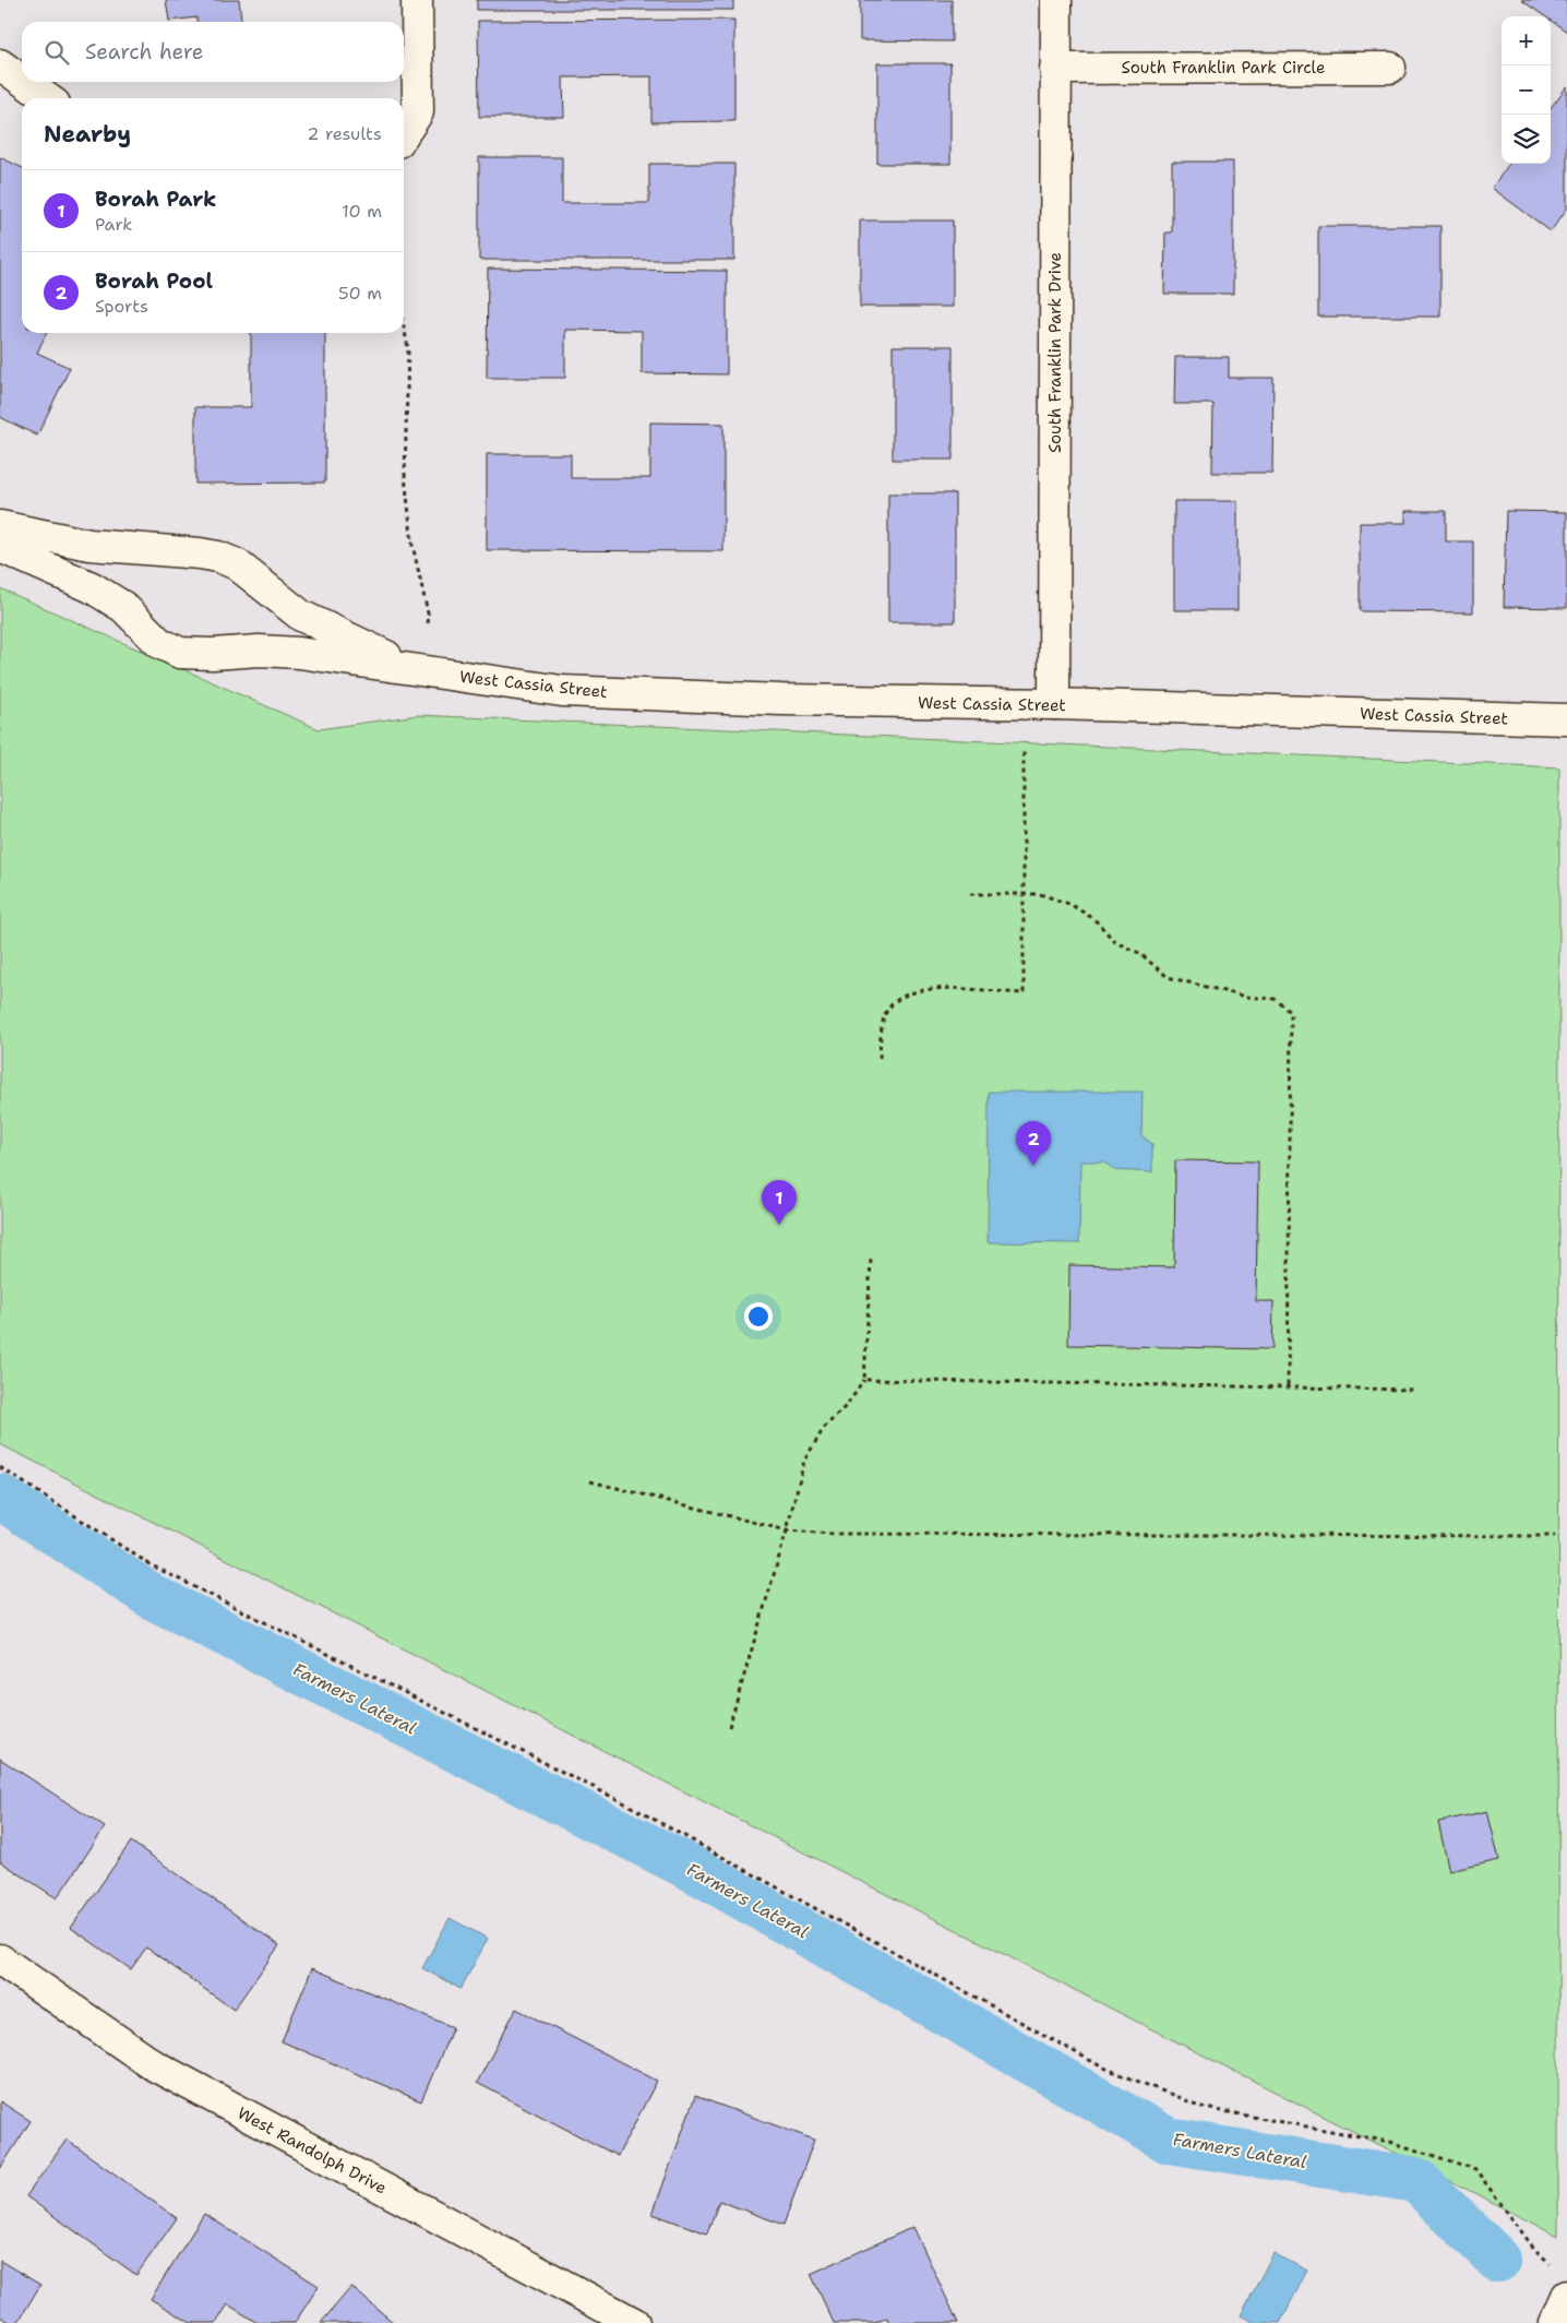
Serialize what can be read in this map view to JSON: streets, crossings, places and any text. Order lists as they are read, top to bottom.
{
  "streets": {
    "street": [
      "South Franklin Park Circle",
      "South Franklin Park Drive",
      "West Cassia Street",
      "West Randolph Drive"
    ]
  },
  "crossings": [
    ["South Franklin Park Circle", "South Franklin Park Drive"],
    ["South Franklin Park Drive", "West Cassia Street"]
  ],
  "water": ["Farmers Lateral"],
  "page": {
    "map_buttons": ["+", "−"],
    "search": "Search here",
    "heading": ["Nearby", "2 results"],
    "list": [
      {
        "mark": "1",
        "name": "Borah Park",
        "note": "Park",
        "value": "10 m"
      },
      {
        "mark": "2",
        "name": "Borah Pool",
        "note": "Sports",
        "value": "50 m"
      }
    ],
    "pins": ["2", "1"]
  }
}
